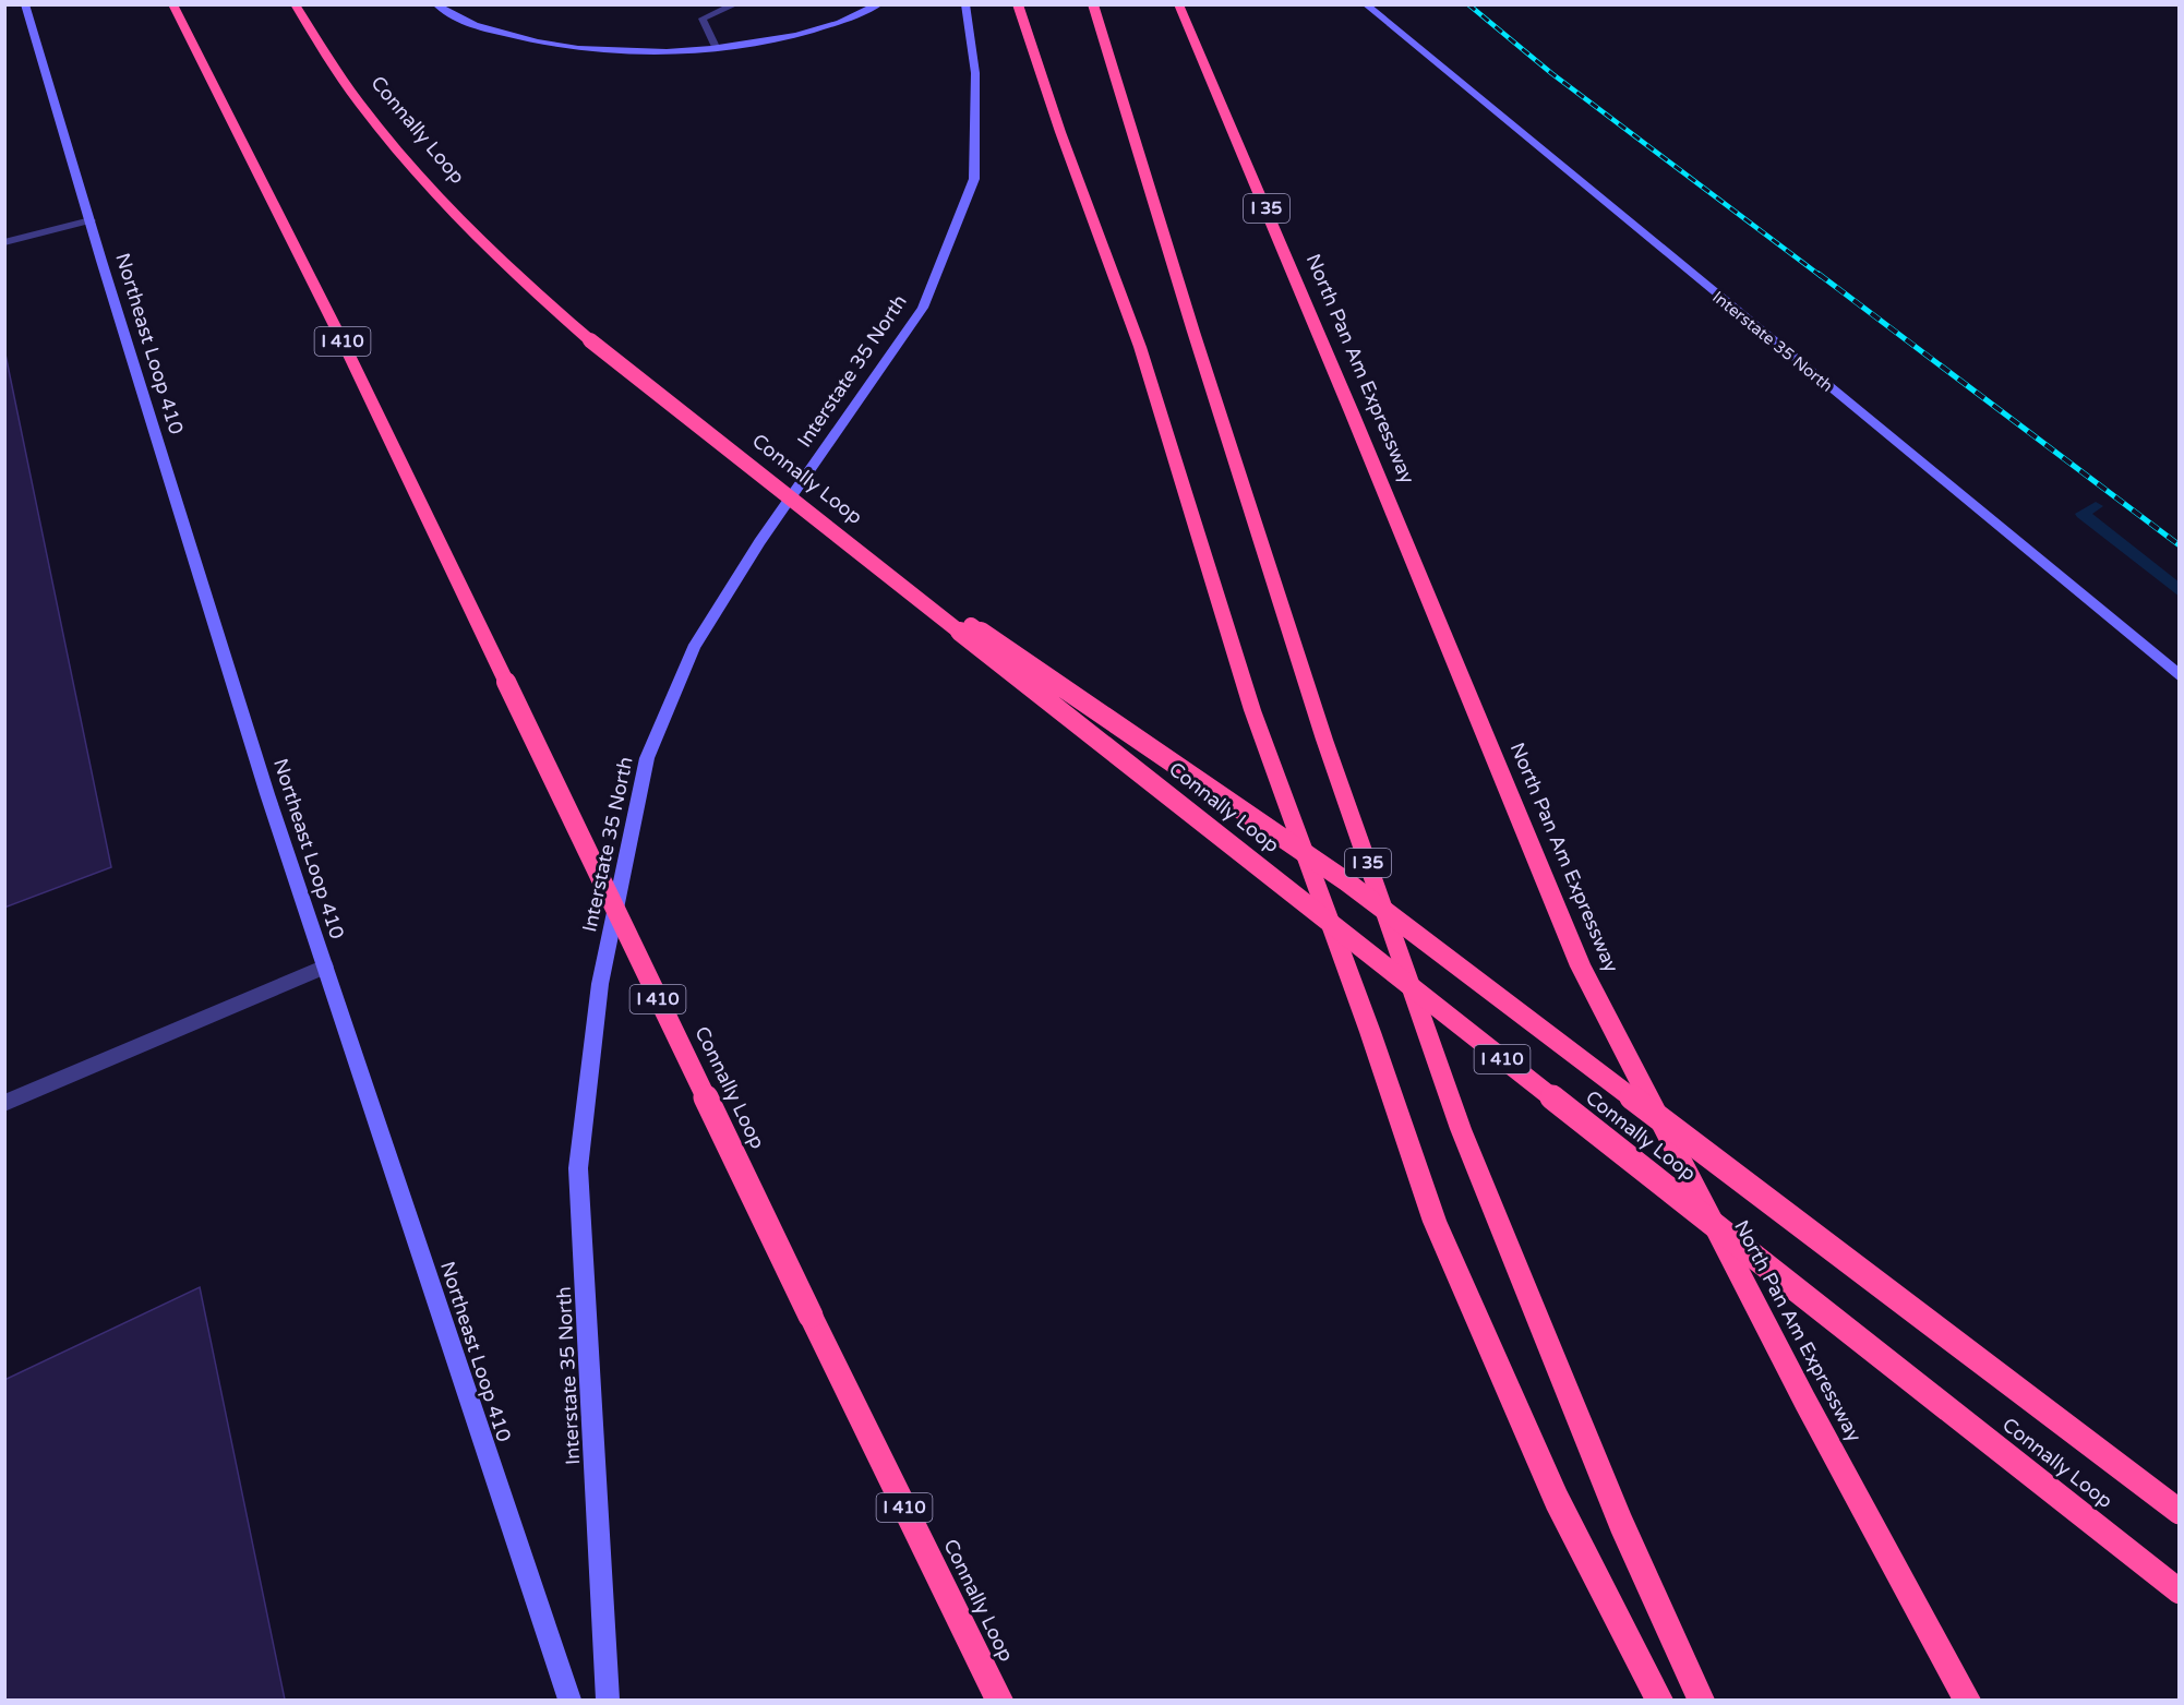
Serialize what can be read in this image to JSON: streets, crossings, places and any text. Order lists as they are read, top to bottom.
{
  "streets": {
    "highway": [
      "Connally Loop",
      "I 35",
      "I 410",
      "North Pan Am Expressway"
    ],
    "main road": ["Interstate 35 North", "Northeast Loop 410"]
  }
}
